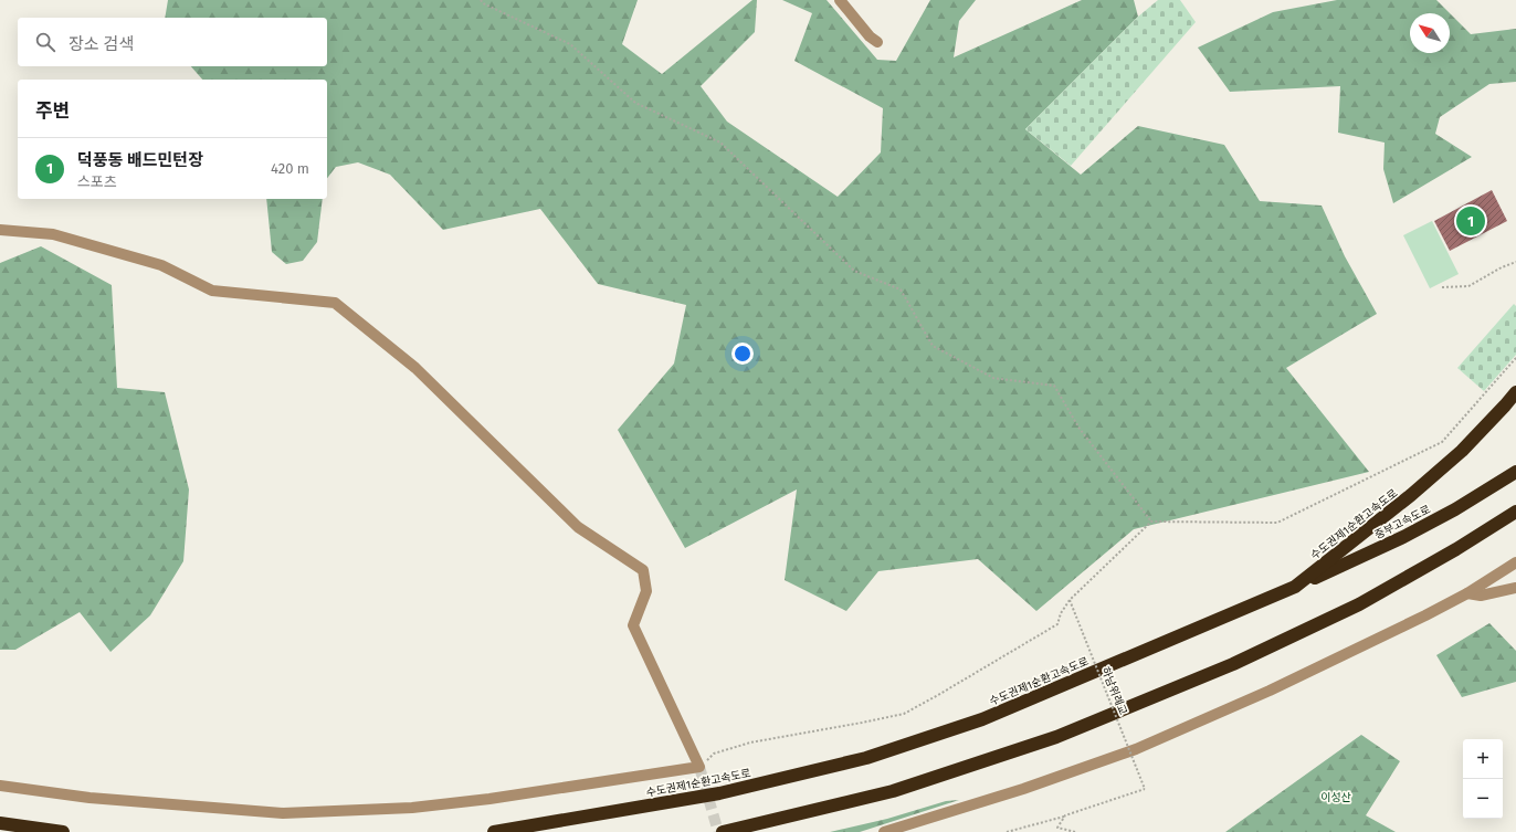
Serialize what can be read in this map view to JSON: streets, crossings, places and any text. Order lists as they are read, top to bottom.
{
  "streets": {
    "highway": ["중부고속도로", "수도권제1순환고속도로"],
    "path": ["하남위례교"]
  },
  "crossings": [
    ["중부고속도로", "수도권제1순환고속도로"]
  ],
  "parks": ["이성산"],
  "north": "top left",
  "page": {
    "search": "장소 검색",
    "heading": "주변",
    "list": [
      {
        "mark": "1",
        "name": "덕풍동 배드민턴장",
        "note": "스포츠",
        "value": "420 m"
      }
    ],
    "pins": "1",
    "map_buttons": ["+", "−"]
  }
}
